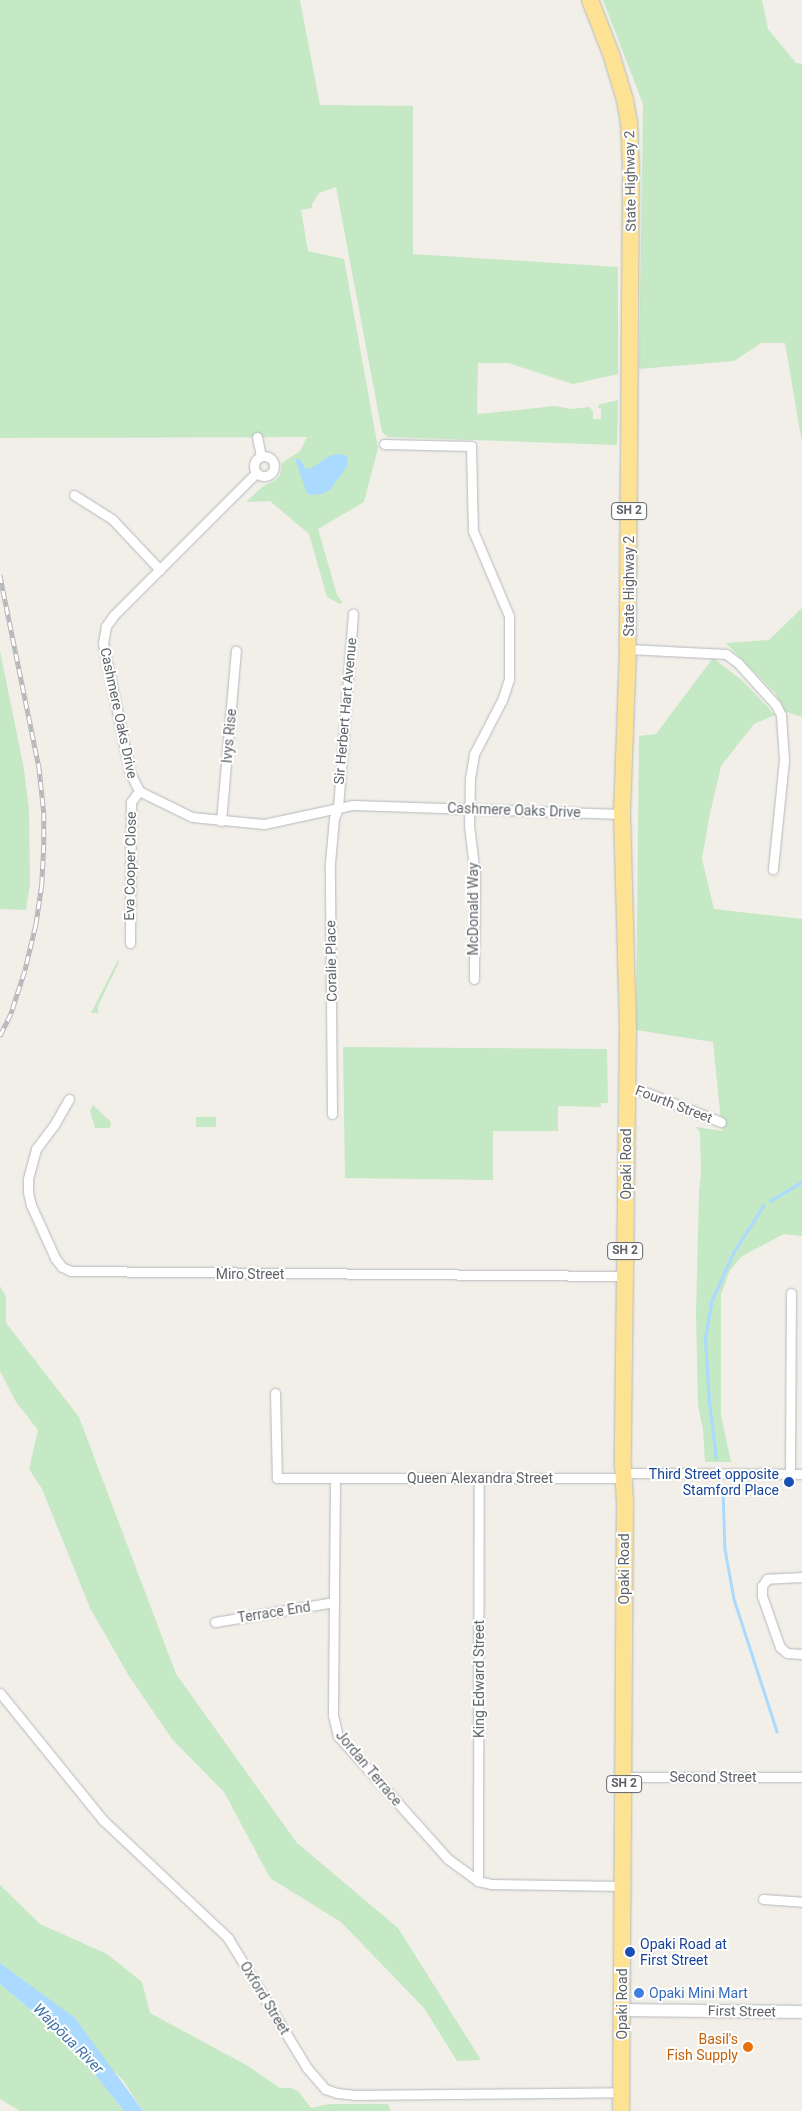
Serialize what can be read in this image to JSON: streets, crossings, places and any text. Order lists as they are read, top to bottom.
{
  "streets": {
    "highway": ["State Highway 2", "SH 2", "Opaki Road"],
    "street": [
      "Sir Herbert Hart Avenue",
      "Cashmere Oaks Drive",
      "Ivys Rise",
      "Eva Cooper Close",
      "McDonald Way",
      "Coralie Place",
      "Fourth Street",
      "Miro Street",
      "Queen Alexandra Street",
      "Terrace End",
      "King Edward Street",
      "Jordan Terrace",
      "Second Street",
      "Oxford Street",
      "First Street"
    ]
  },
  "crossings": [
    ["State Highway 2", "Cashmere Oaks Drive"],
    ["State Highway 2", "Opaki Road"],
    ["Sir Herbert Hart Avenue", "Cashmere Oaks Drive"],
    ["Sir Herbert Hart Avenue", "Coralie Place"],
    ["Cashmere Oaks Drive", "Ivys Rise"],
    ["Cashmere Oaks Drive", "Eva Cooper Close"],
    ["Cashmere Oaks Drive", "McDonald Way"],
    ["Cashmere Oaks Drive", "Coralie Place"],
    ["Fourth Street", "Opaki Road"],
    ["Opaki Road", "Miro Street"],
    ["Opaki Road", "Queen Alexandra Street"],
    ["Opaki Road", "Jordan Terrace"],
    ["Opaki Road", "Second Street"],
    ["Opaki Road", "Oxford Street"],
    ["Opaki Road", "First Street"],
    ["Queen Alexandra Street", "King Edward Street"],
    ["Queen Alexandra Street", "Jordan Terrace"],
    ["Terrace End", "Jordan Terrace"],
    ["King Edward Street", "Jordan Terrace"]
  ],
  "water": ["Waipōua River"],
  "places": [
    "Third Street opposite Stamford Place",
    "Opaki Road at First Street",
    "Opaki Mini Mart",
    "Basil's Fish Supply"
  ]
}
